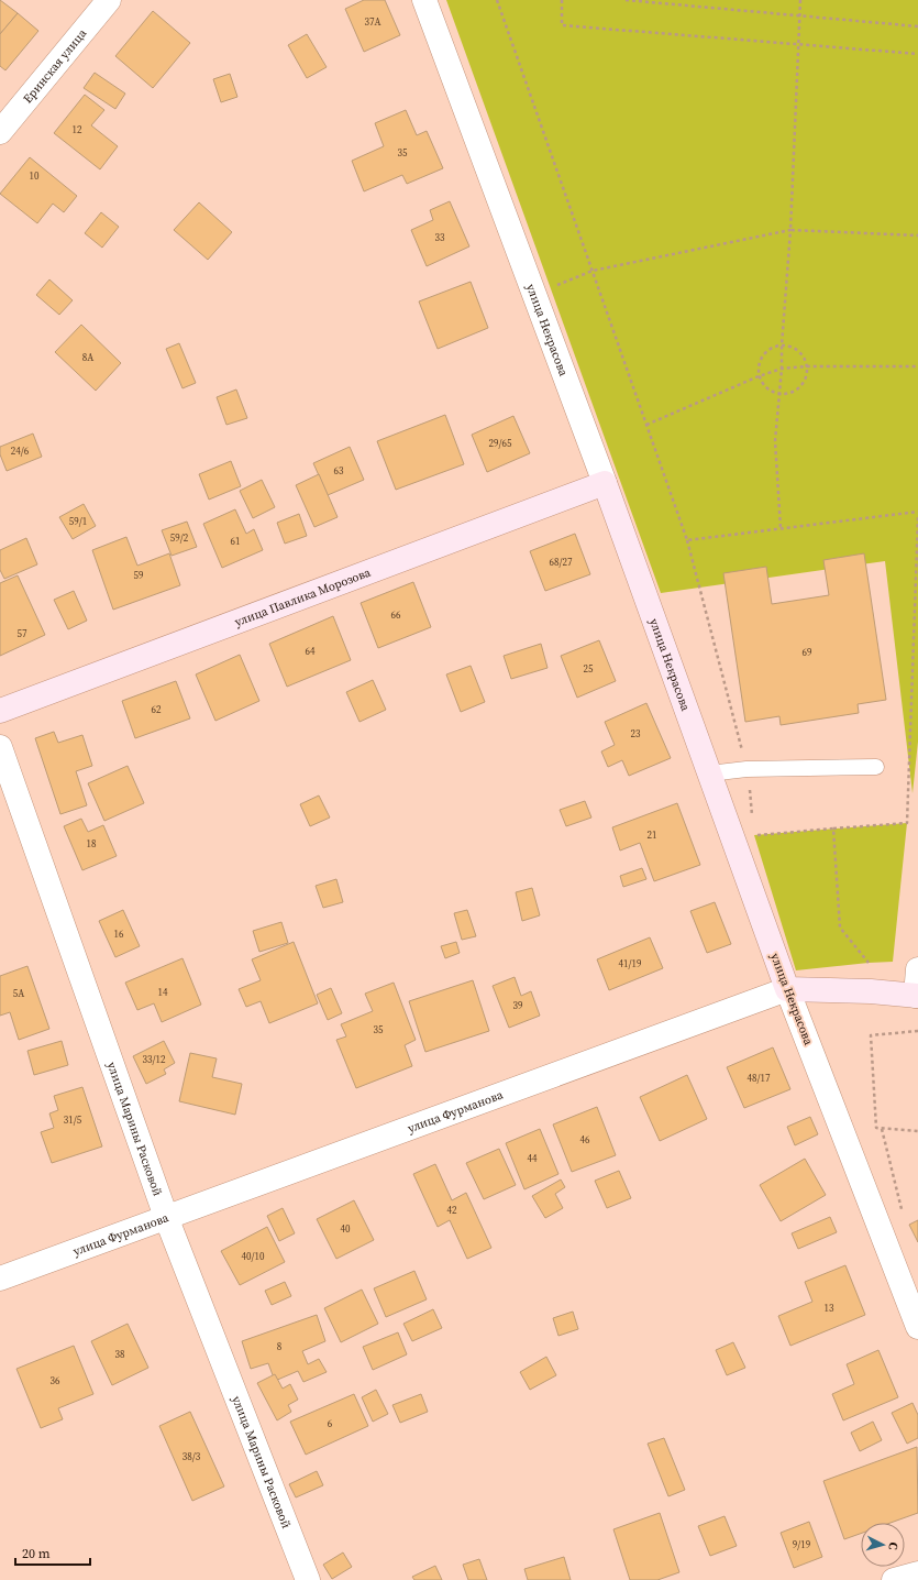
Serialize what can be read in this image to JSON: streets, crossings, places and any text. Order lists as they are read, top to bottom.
{
  "streets": {
    "street": [
      "Еринская улица",
      "улица Некрасова",
      "улица Павлика Морозова",
      "улица Фурманова",
      "улица Марины Расковой"
    ]
  },
  "crossings": [
    ["улица Некрасова", "улица Павлика Морозова"],
    ["улица Некрасова", "улица Фурманова"],
    ["улица Фурманова", "улица Марины Расковой"]
  ],
  "house_numbers": [
    "37А",
    "12",
    "35",
    "10",
    "33",
    "8А",
    "29/65",
    "24/6",
    "63",
    "59/1",
    "59/2",
    "61",
    "68/27",
    "59",
    "66",
    "57",
    "64",
    "69",
    "25",
    "62",
    "23",
    "21",
    "18",
    "16",
    "41/19",
    "14",
    "5А",
    "39",
    "35",
    "33/12",
    "48/17",
    "31/5",
    "46",
    "44",
    "42",
    "40",
    "40/10",
    "13",
    "8",
    "38",
    "36",
    "6",
    "38/3",
    "9/19"
  ],
  "scale_bar": "20 m",
  "north": "right"
}
